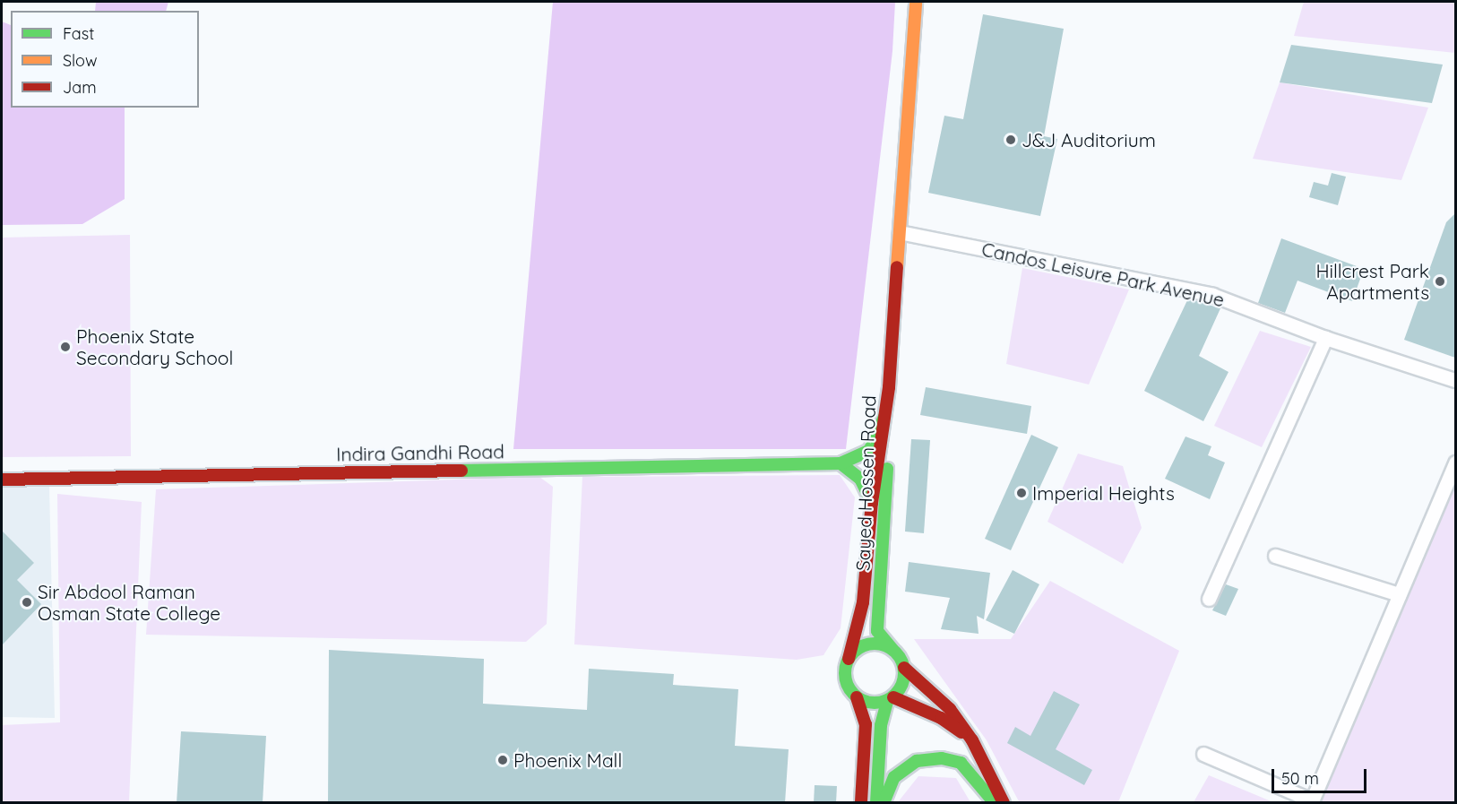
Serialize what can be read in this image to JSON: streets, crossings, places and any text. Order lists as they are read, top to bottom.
{
  "streets": {
    "main road": ["Indira Gandhi Road", "Sayed Hossen Road"],
    "street": ["Candos Leisure Park Avenue"]
  },
  "crossings": [
    ["Indira Gandhi Road", "Sayed Hossen Road"]
  ],
  "places": [
    "J&J Auditorium",
    "Hillcrest Park Apartments",
    "Phoenix State Secondary School",
    "Imperial Heights",
    "Sir Abdool Raman Osman State College",
    "Phoenix Mall"
  ],
  "legend": ["Fast", "Slow", "Jam"],
  "scale_bar": "50 m"
}
